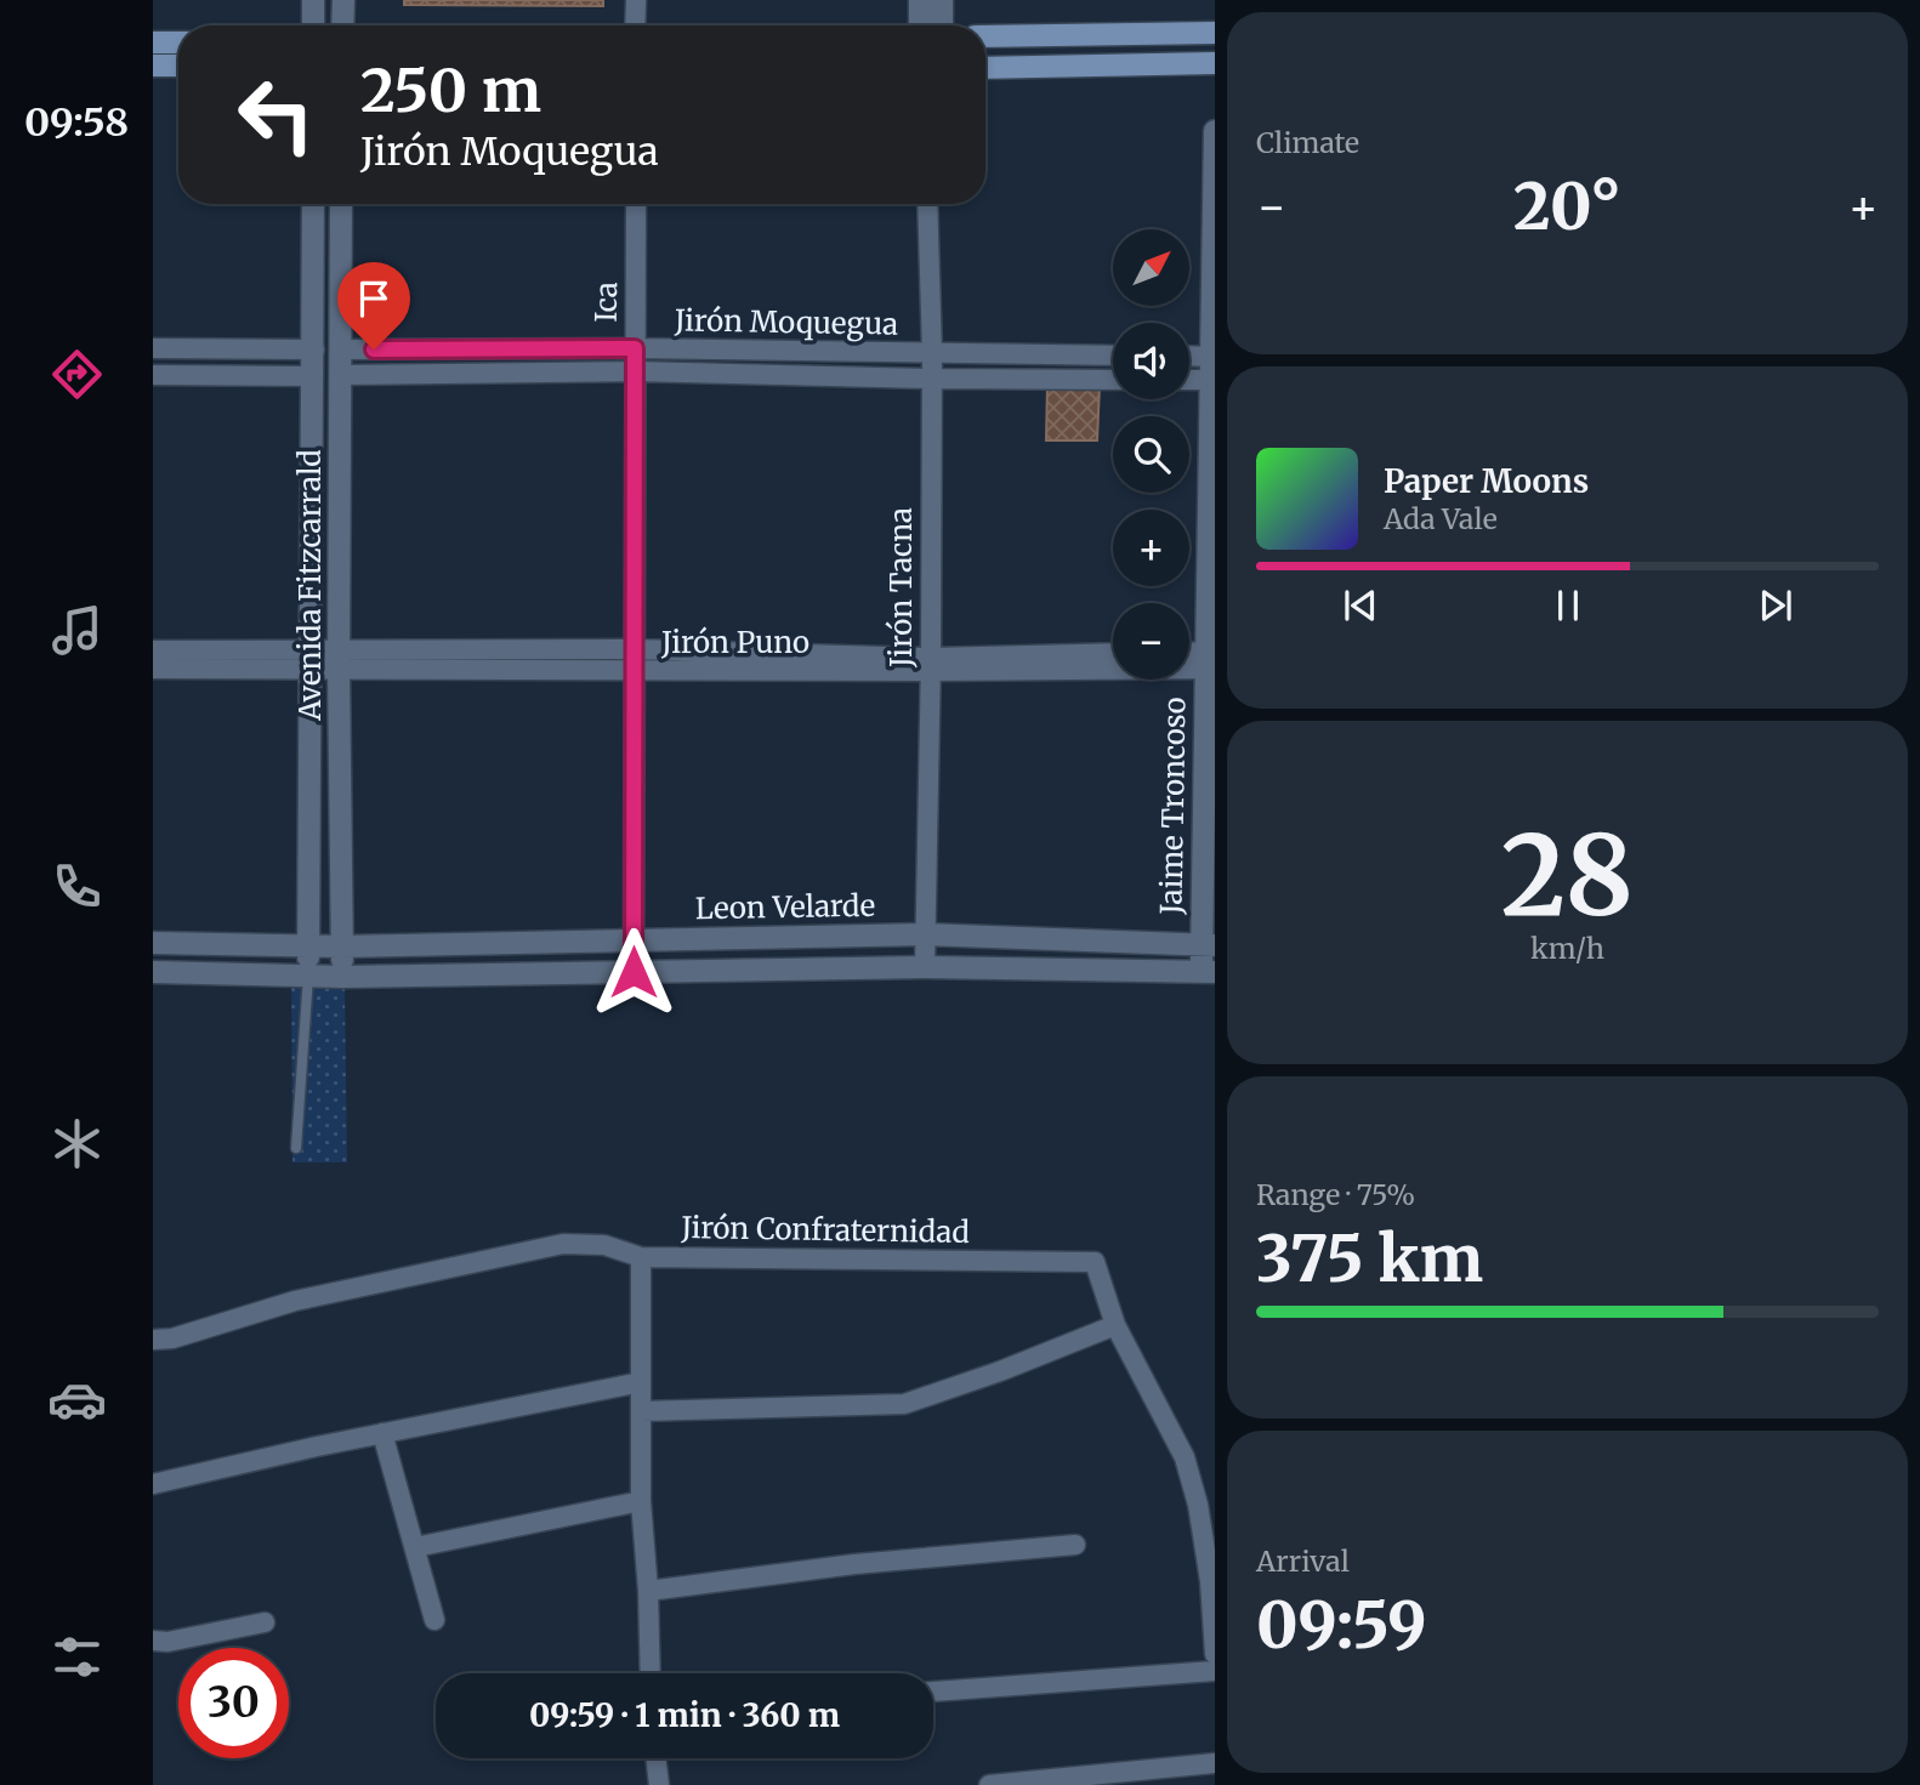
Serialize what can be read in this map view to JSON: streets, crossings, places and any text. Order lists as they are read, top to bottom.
{
  "streets": {
    "street": [
      "Ica",
      "Jirón Moquegua",
      "Avenida Fitzcarrald",
      "Jirón Tacna",
      "Jirón Puno",
      "Jaime Troncoso",
      "Leon Velarde",
      "Jirón Confraternidad"
    ]
  },
  "crossings": [
    ["Ica", "Jirón Moquegua"],
    ["Ica", "Jirón Puno"],
    ["Ica", "Leon Velarde"],
    ["Jirón Moquegua", "Avenida Fitzcarrald"],
    ["Jirón Moquegua", "Jirón Tacna"],
    ["Avenida Fitzcarrald", "Jirón Puno"],
    ["Avenida Fitzcarrald", "Leon Velarde"],
    ["Jirón Tacna", "Jirón Puno"],
    ["Jirón Tacna", "Leon Velarde"],
    ["Jirón Puno", "Jaime Troncoso"],
    ["Jaime Troncoso", "Leon Velarde"]
  ],
  "north": "top right",
  "page": {
    "tabs": "09:58",
    "tile": [
      "Climate",
      ["28", "km/h"],
      ["Range · 75%", "375 km"],
      ["Arrival", "09:59"]
    ],
    "turn": ["250 m", "Jirón Moquegua"],
    "heat": ["−", "20°", "+"],
    "map_buttons": ["+", "−"],
    "song": ["Paper Moons", "Ada Vale"],
    "limit": "30",
    "trip": "09:59 · 1 min · 360 m"
  }
}
